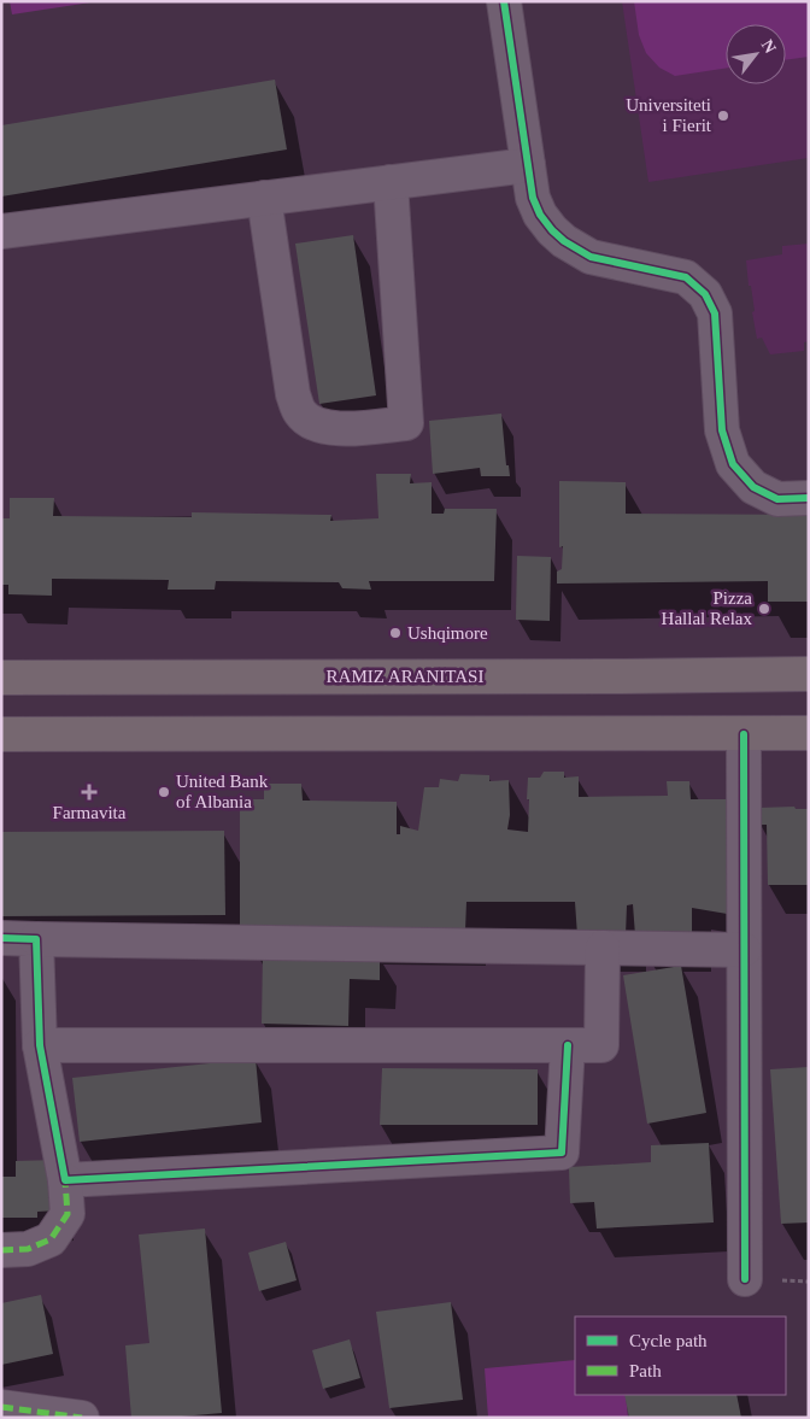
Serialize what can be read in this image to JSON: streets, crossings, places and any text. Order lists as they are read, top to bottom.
{
  "streets": {
    "main road": ["RAMIZ ARANITASI"]
  },
  "places": {
    "other": [
      "Universiteti i Fierit",
      "Pizza Hallal Relax",
      "Ushqimore",
      "United Bank of Albania"
    ],
    "health": ["Farmavita"]
  },
  "legend": ["Cycle path", "Path"],
  "north": "top right"
}
